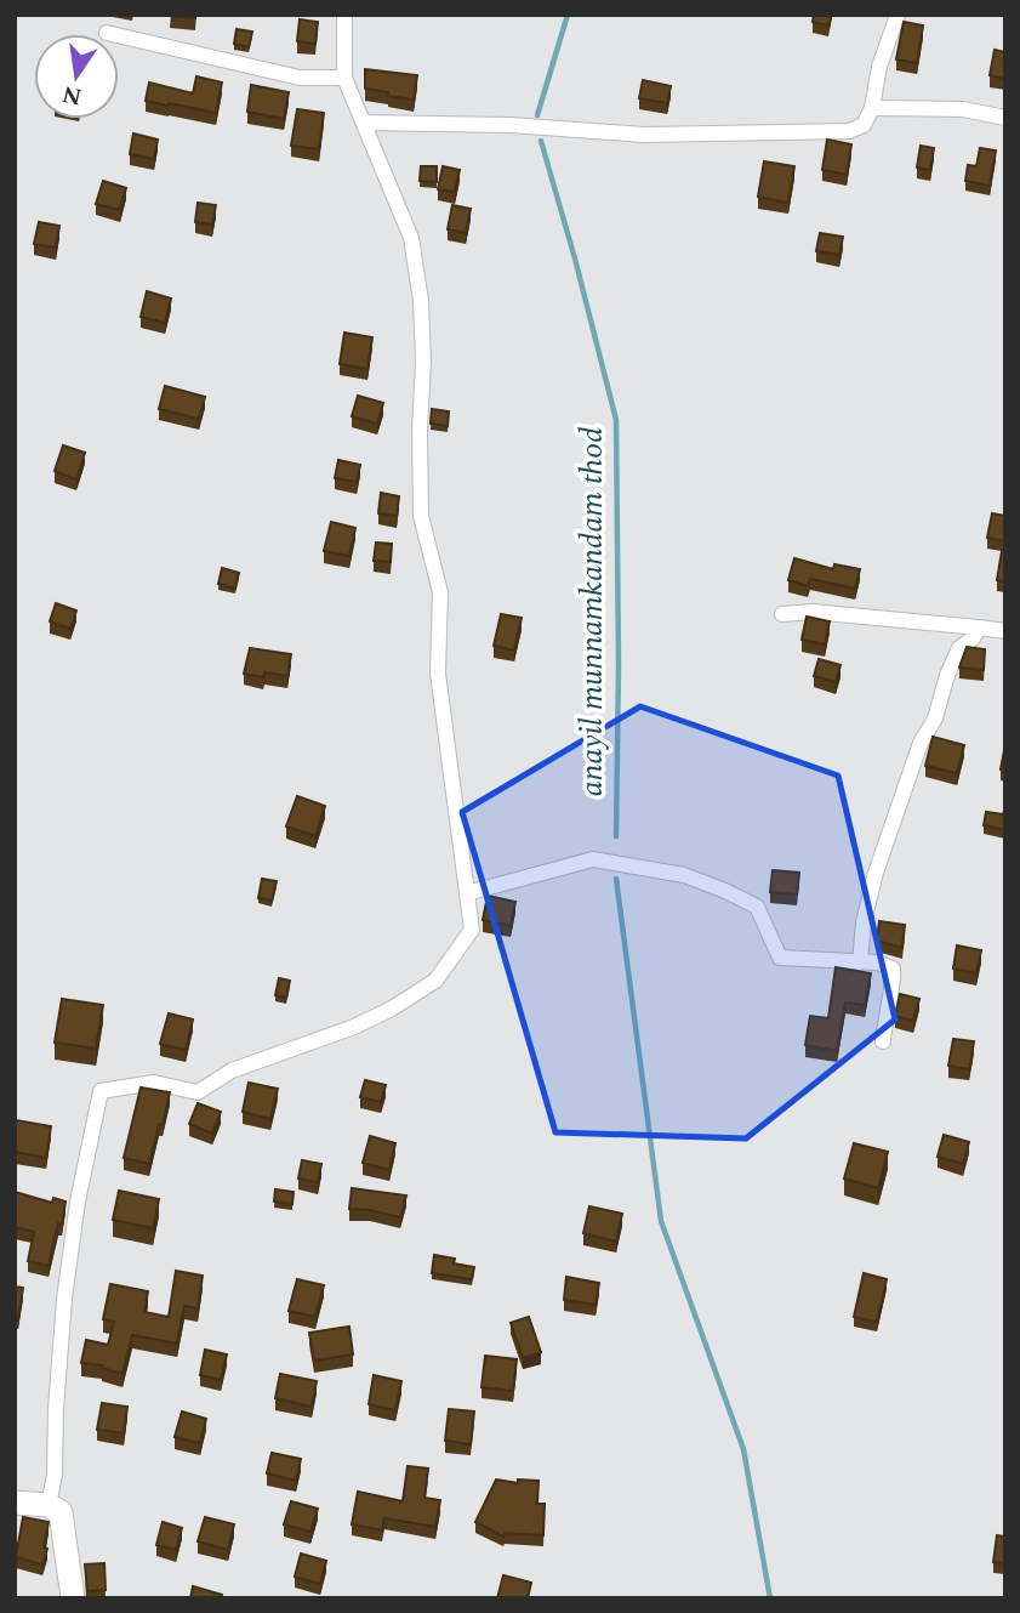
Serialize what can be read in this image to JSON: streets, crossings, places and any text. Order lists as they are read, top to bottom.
{
  "water": ["anayil munnamkandam thod"],
  "north": "bottom"
}
